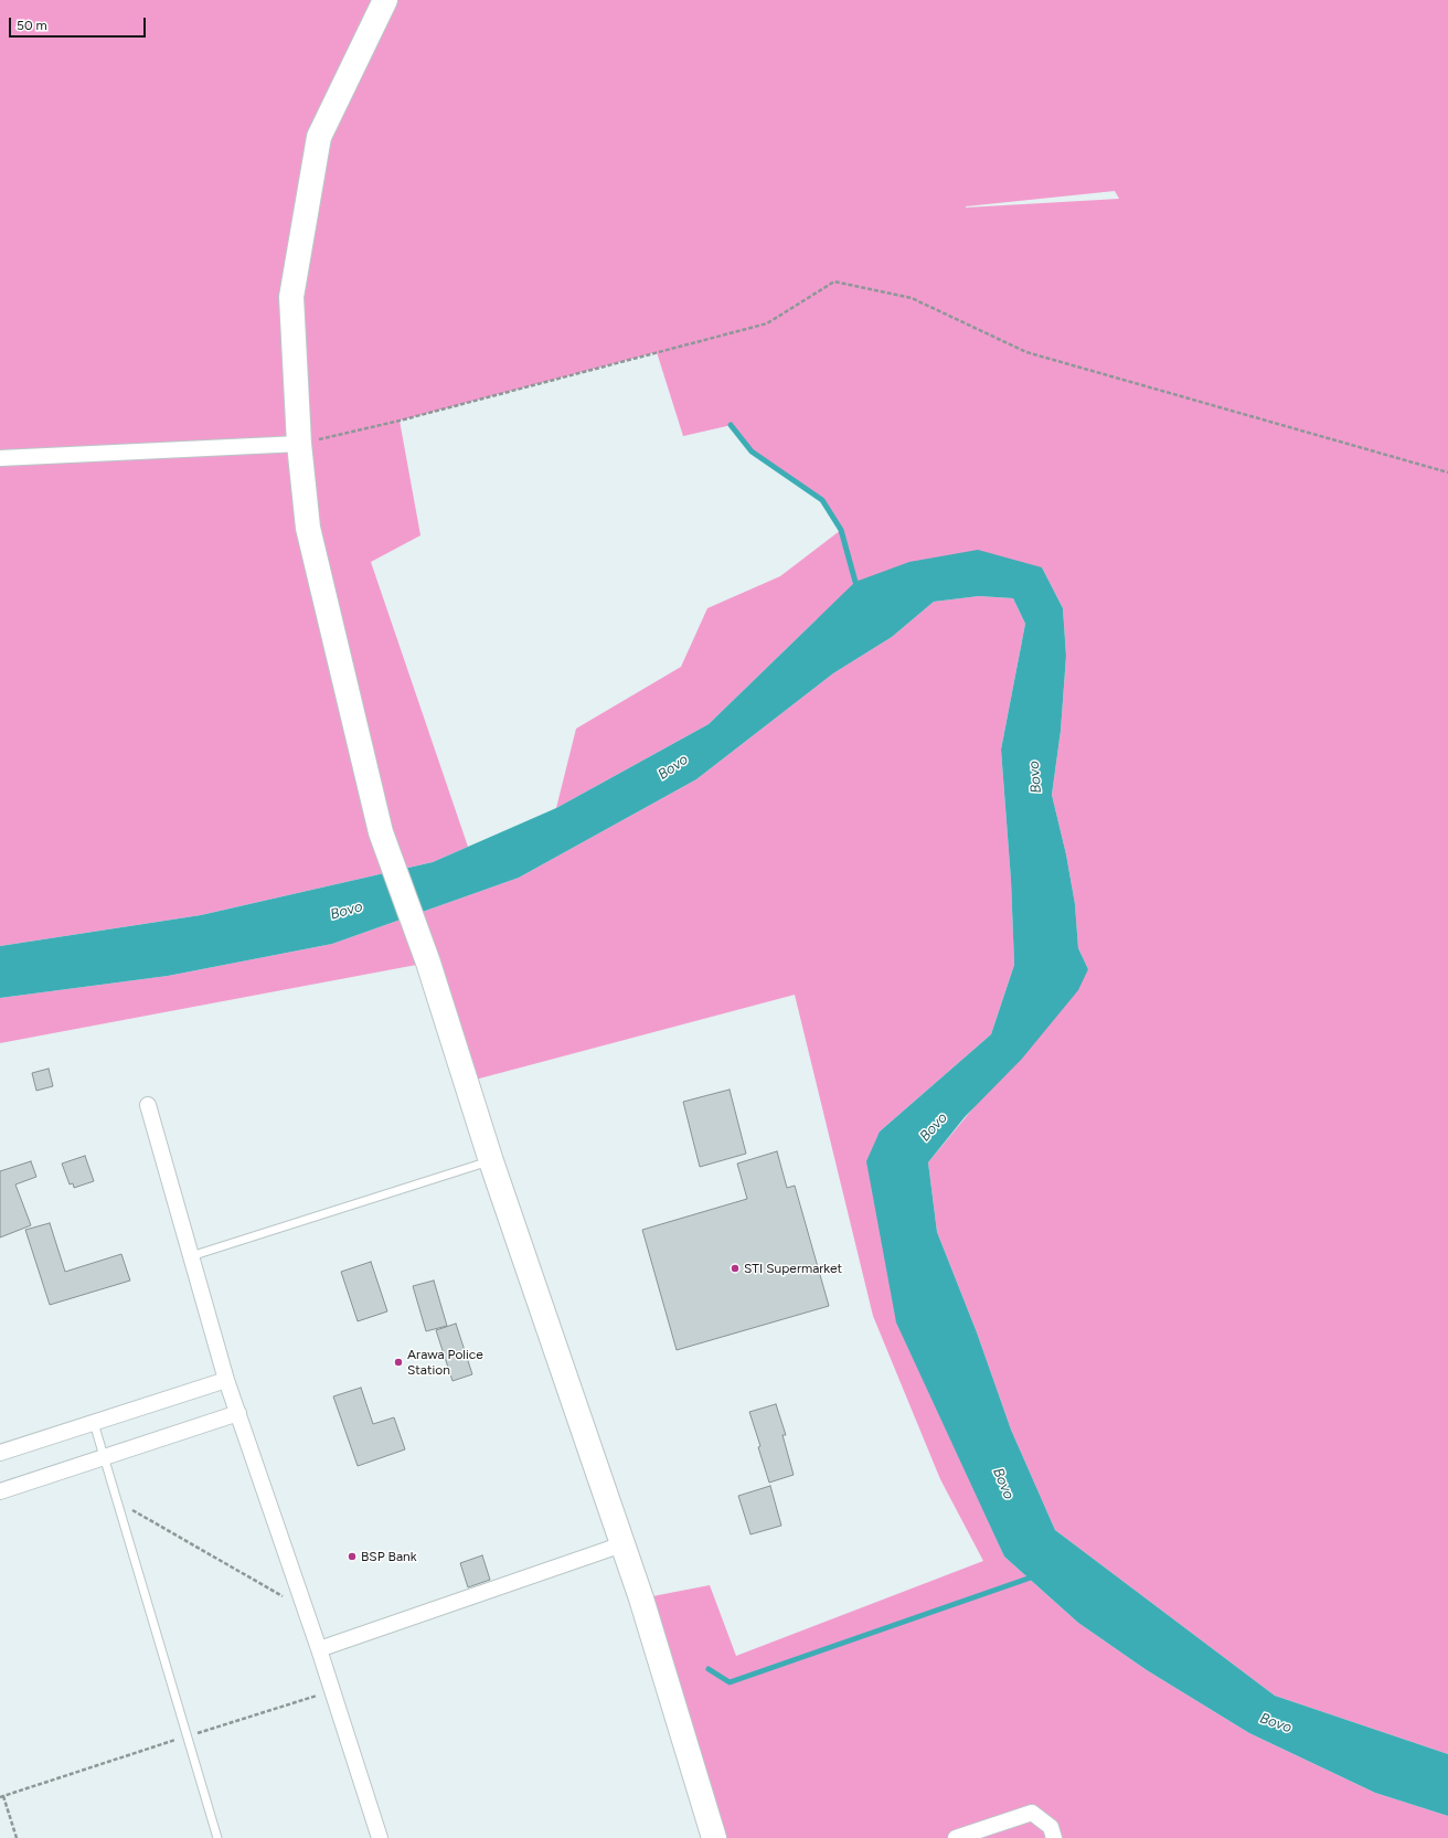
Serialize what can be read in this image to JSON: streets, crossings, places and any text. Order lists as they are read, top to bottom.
{
  "water": ["Bovo"],
  "places": ["STI Supermarket", "Arawa Police Station", "BSP Bank"],
  "scale_bar": "50 m"
}
